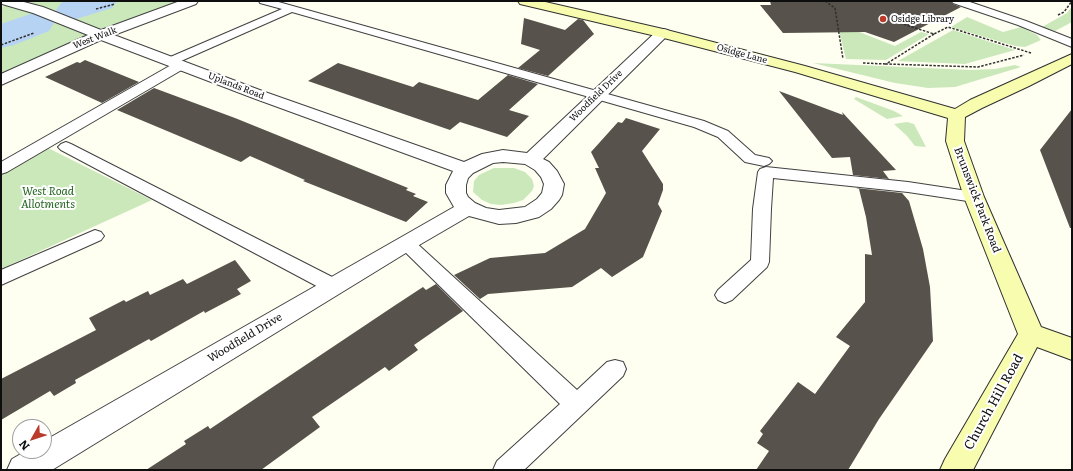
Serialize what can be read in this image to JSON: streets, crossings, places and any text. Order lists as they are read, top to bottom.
{
  "streets": {
    "main road": ["Osidge Lane", "Brunswick Park Road", "Church Hill Road"],
    "street": ["West Walk", "Uplands Road", "Woodfield Drive"]
  },
  "crossings": [
    ["West Walk", "Uplands Road"],
    ["Osidge Lane", "Woodfield Drive"],
    ["Osidge Lane", "Brunswick Park Road"],
    ["Uplands Road", "Woodfield Drive"],
    ["Brunswick Park Road", "Church Hill Road"]
  ],
  "parks": ["West Road Allotments"],
  "places": ["Osidge Library"],
  "north": "bottom left"
}
